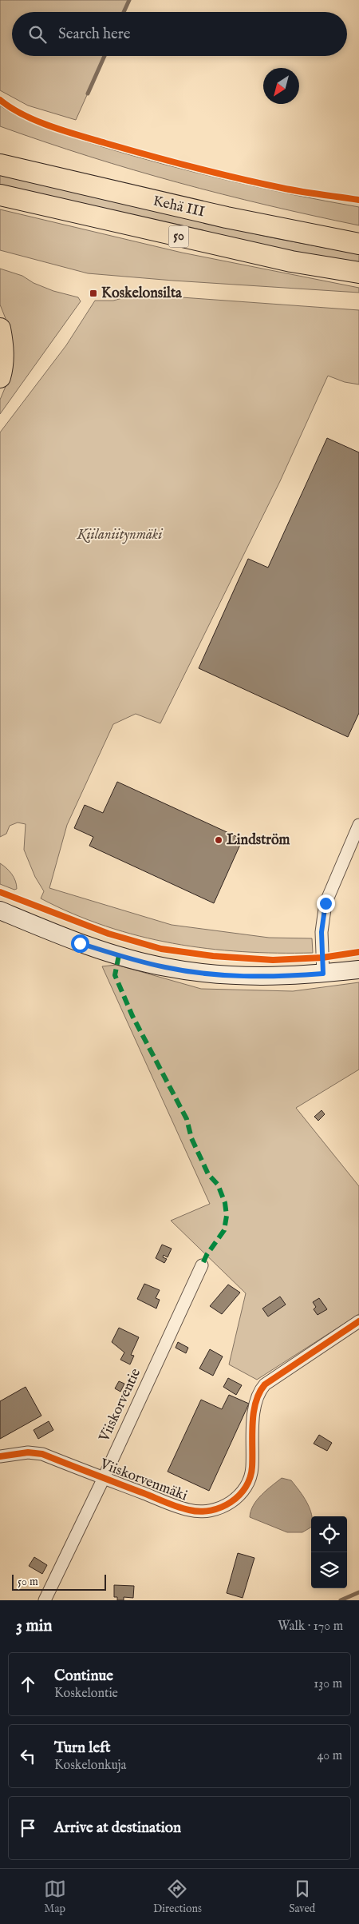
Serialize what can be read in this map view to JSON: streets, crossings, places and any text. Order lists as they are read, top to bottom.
{
  "streets": {
    "highway": ["Kehä III", "50"],
    "street": ["Viiskorventie", "Viiskorvenmäki"]
  },
  "crossings": [
    ["Viiskorventie", "Viiskorvenmäki"]
  ],
  "parks": ["Kiilaniitynmäki"],
  "places": {
    "transit": ["Koskelonsilta"],
    "other": ["Lindström"]
  },
  "scale_bar": "50 m",
  "north": "bottom left",
  "page": {
    "search": "Search here",
    "scale": "50 m",
    "heading": ["3 min", "Walk · 170 m"],
    "list": [
      ["Continue", "Koskelontie", "130 m"],
      ["Turn left", "Koskelonkuja", "40 m"],
      "Arrive at destination"
    ],
    "nav": ["Map", "Directions", "Saved"]
  }
}
